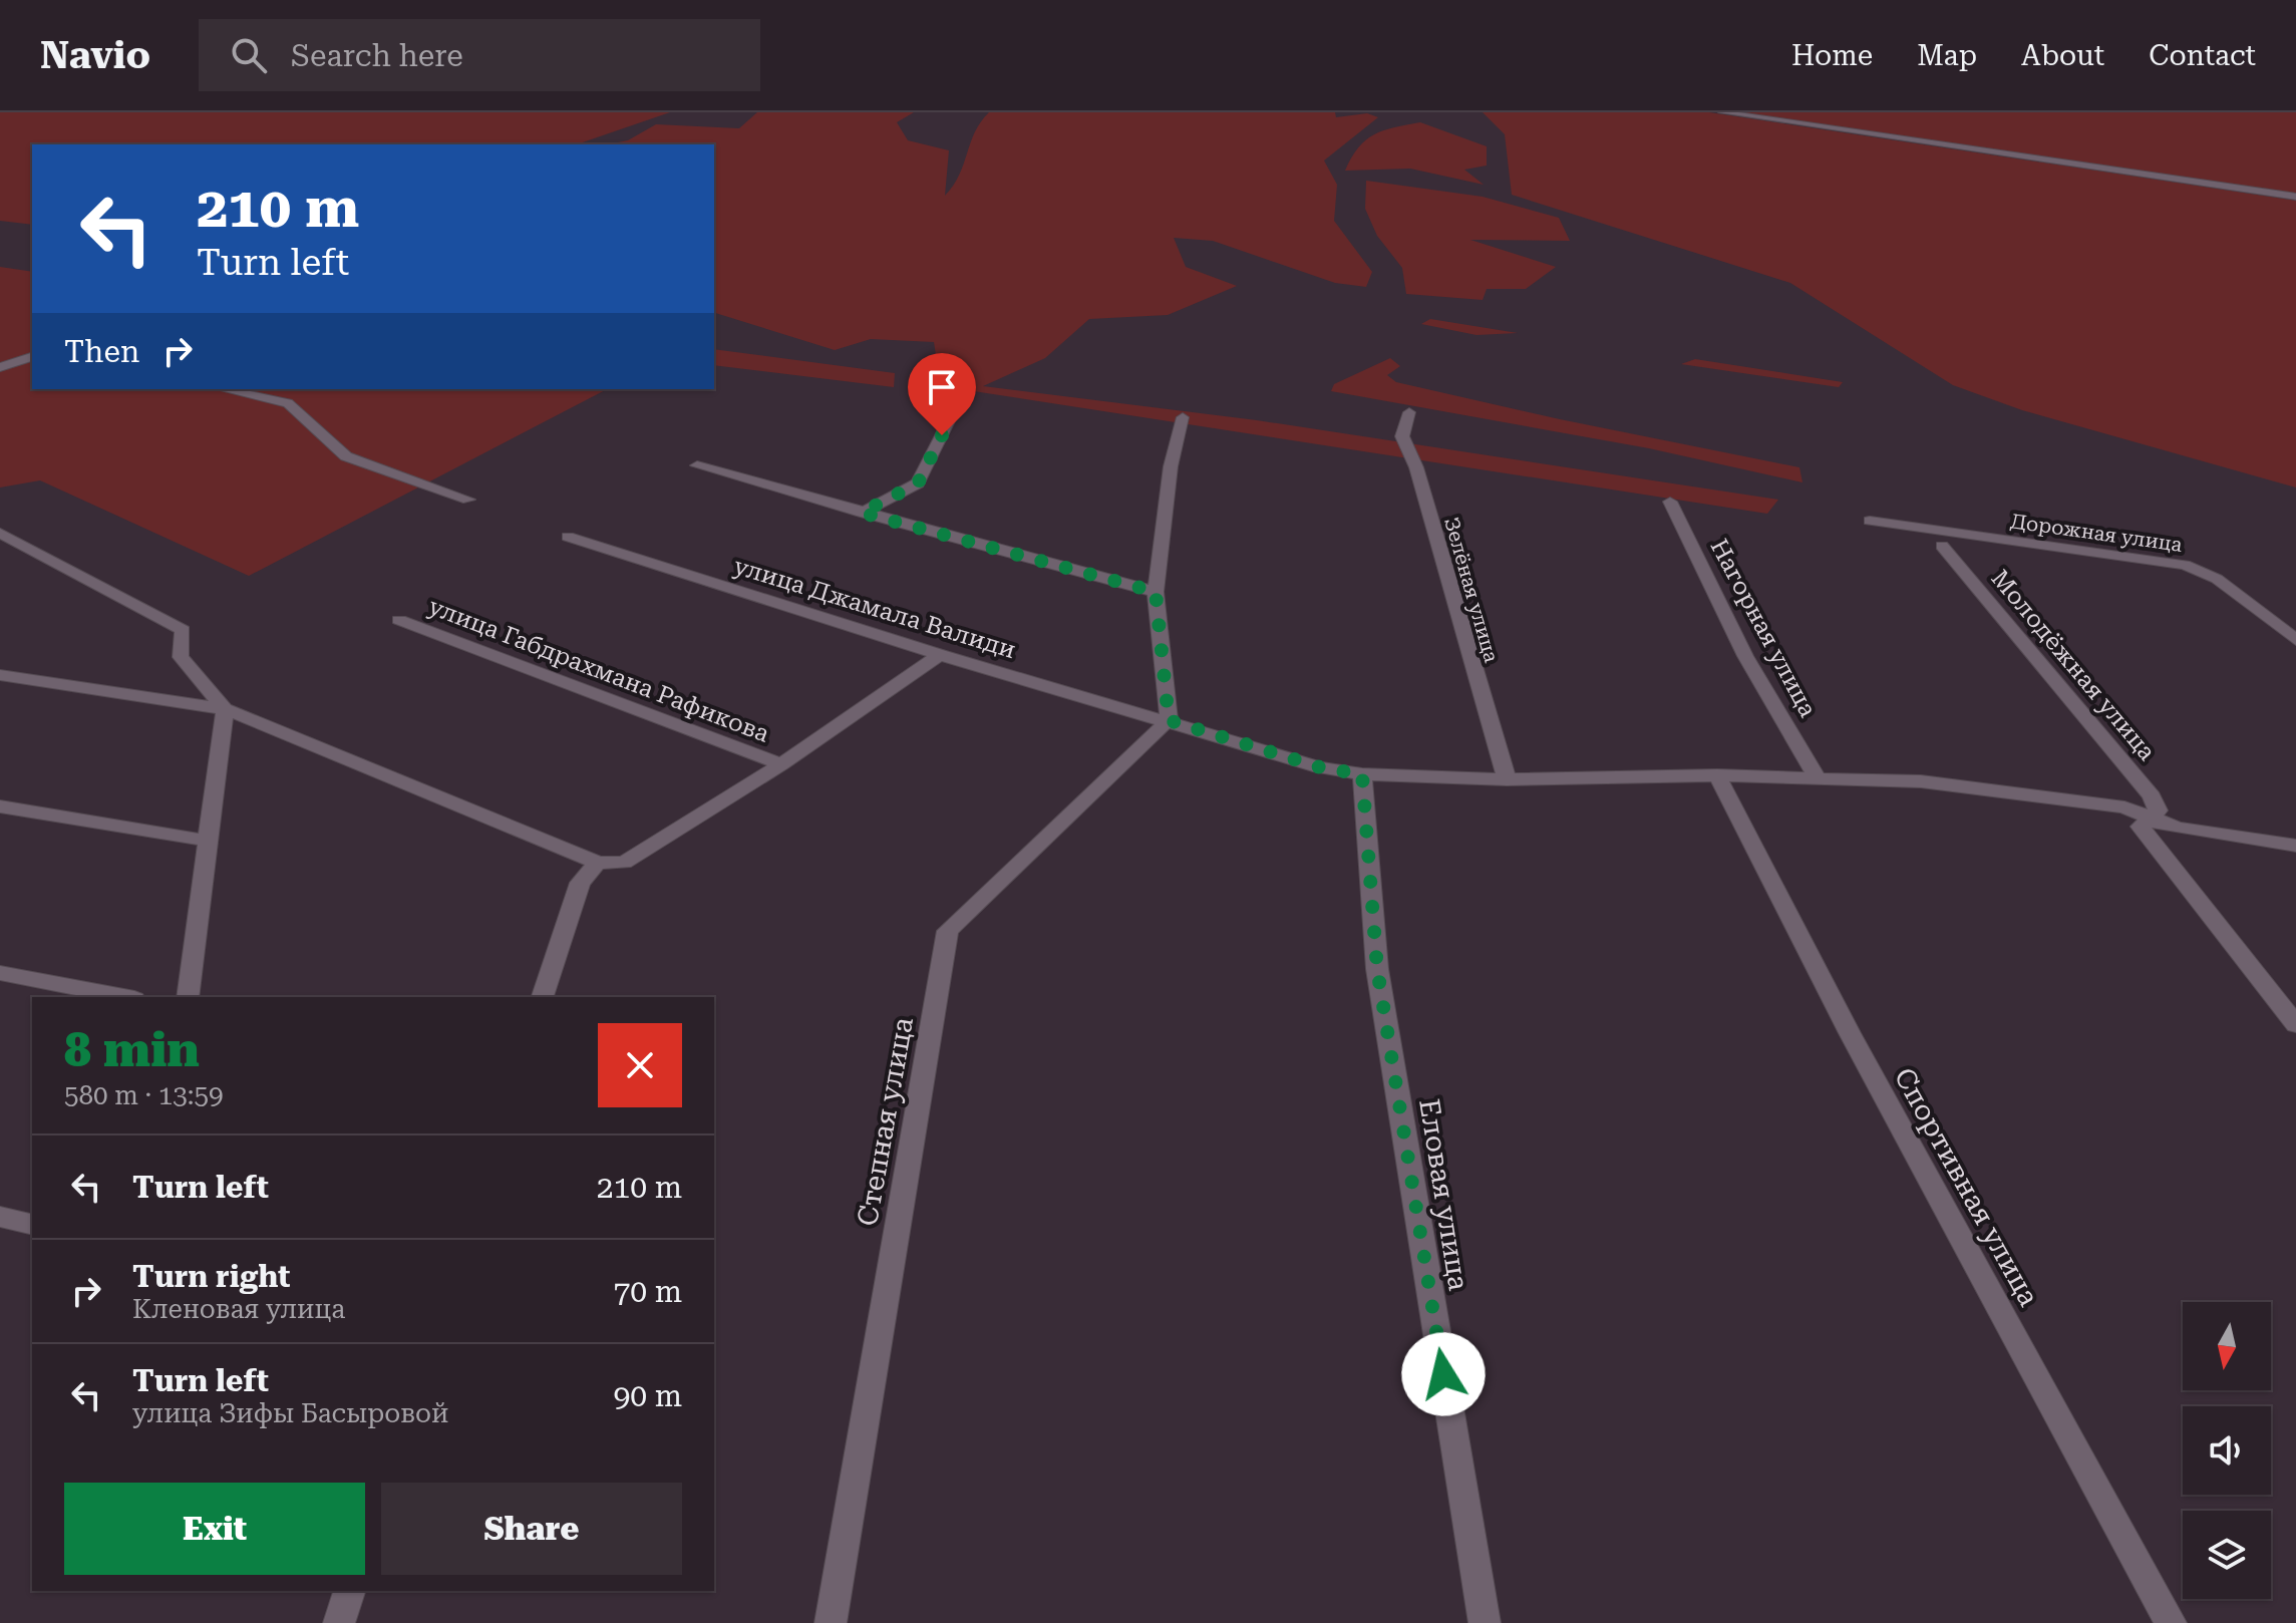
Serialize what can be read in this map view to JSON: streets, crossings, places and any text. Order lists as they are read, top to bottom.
{
  "streets": {
    "street": [
      "Дорожная улица",
      "Зелёная улица",
      "улица Джамала Валиди",
      "Нагорная улица",
      "Молодёжная улица",
      "улица Габдрахмана Рафикова",
      "Степная улица",
      "Спортивная улица",
      "Еловая улица"
    ]
  },
  "crossings": [
    ["Зелёная улица", "улица Джамала Валиди"],
    ["улица Джамала Валиди", "Нагорная улица"],
    ["улица Джамала Валиди", "Молодёжная улица"],
    ["улица Джамала Валиди", "Степная улица"],
    ["улица Джамала Валиди", "Спортивная улица"],
    ["улица Джамала Валиди", "Еловая улица"]
  ],
  "north": "bottom",
  "page": {
    "header": "Navio",
    "search": "Search here",
    "nav": [
      "Home",
      "Map",
      "About",
      "Contact"
    ],
    "turn": ["210 m", "Turn left"],
    "then": "Then",
    "heading": ["8 min", "580 m · 13:59"],
    "list": [
      {
        "name": "Turn left",
        "value": "210 m"
      },
      {
        "name": "Turn right",
        "note": "Кленовая улица",
        "value": "70 m"
      },
      {
        "name": "Turn left",
        "note": "улица Зифы Басыровой",
        "value": "90 m"
      }
    ],
    "buttons": ["Exit", "Share"]
  }
}
